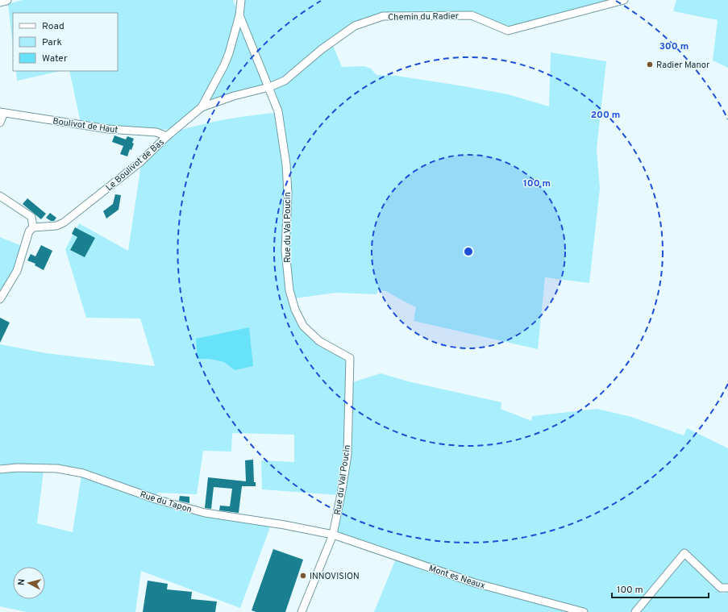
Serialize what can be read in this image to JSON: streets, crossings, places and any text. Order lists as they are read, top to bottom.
{
  "streets": {
    "street": [
      "Chemin du Radier",
      "Boulivot de Haut",
      "Le Boulivot de Bas",
      "Rue du Val Poucin",
      "Rue du Tapon",
      "Mont es Neaux"
    ]
  },
  "crossings": [
    ["Chemin du Radier", "Le Boulivot de Bas"],
    ["Chemin du Radier", "Rue du Val Poucin"],
    ["Boulivot de Haut", "Le Boulivot de Bas"],
    ["Le Boulivot de Bas", "Rue du Val Poucin"],
    ["Rue du Val Poucin", "Rue du Tapon"],
    ["Rue du Val Poucin", "Mont es Neaux"],
    ["Rue du Tapon", "Mont es Neaux"]
  ],
  "places": ["Radier Manor", "INNOVISION"],
  "legend": ["Road", "Park", "Water"],
  "scale_bar": "100 m",
  "north": "left",
  "rings": ["300 m", "200 m", "100 m"]
}
